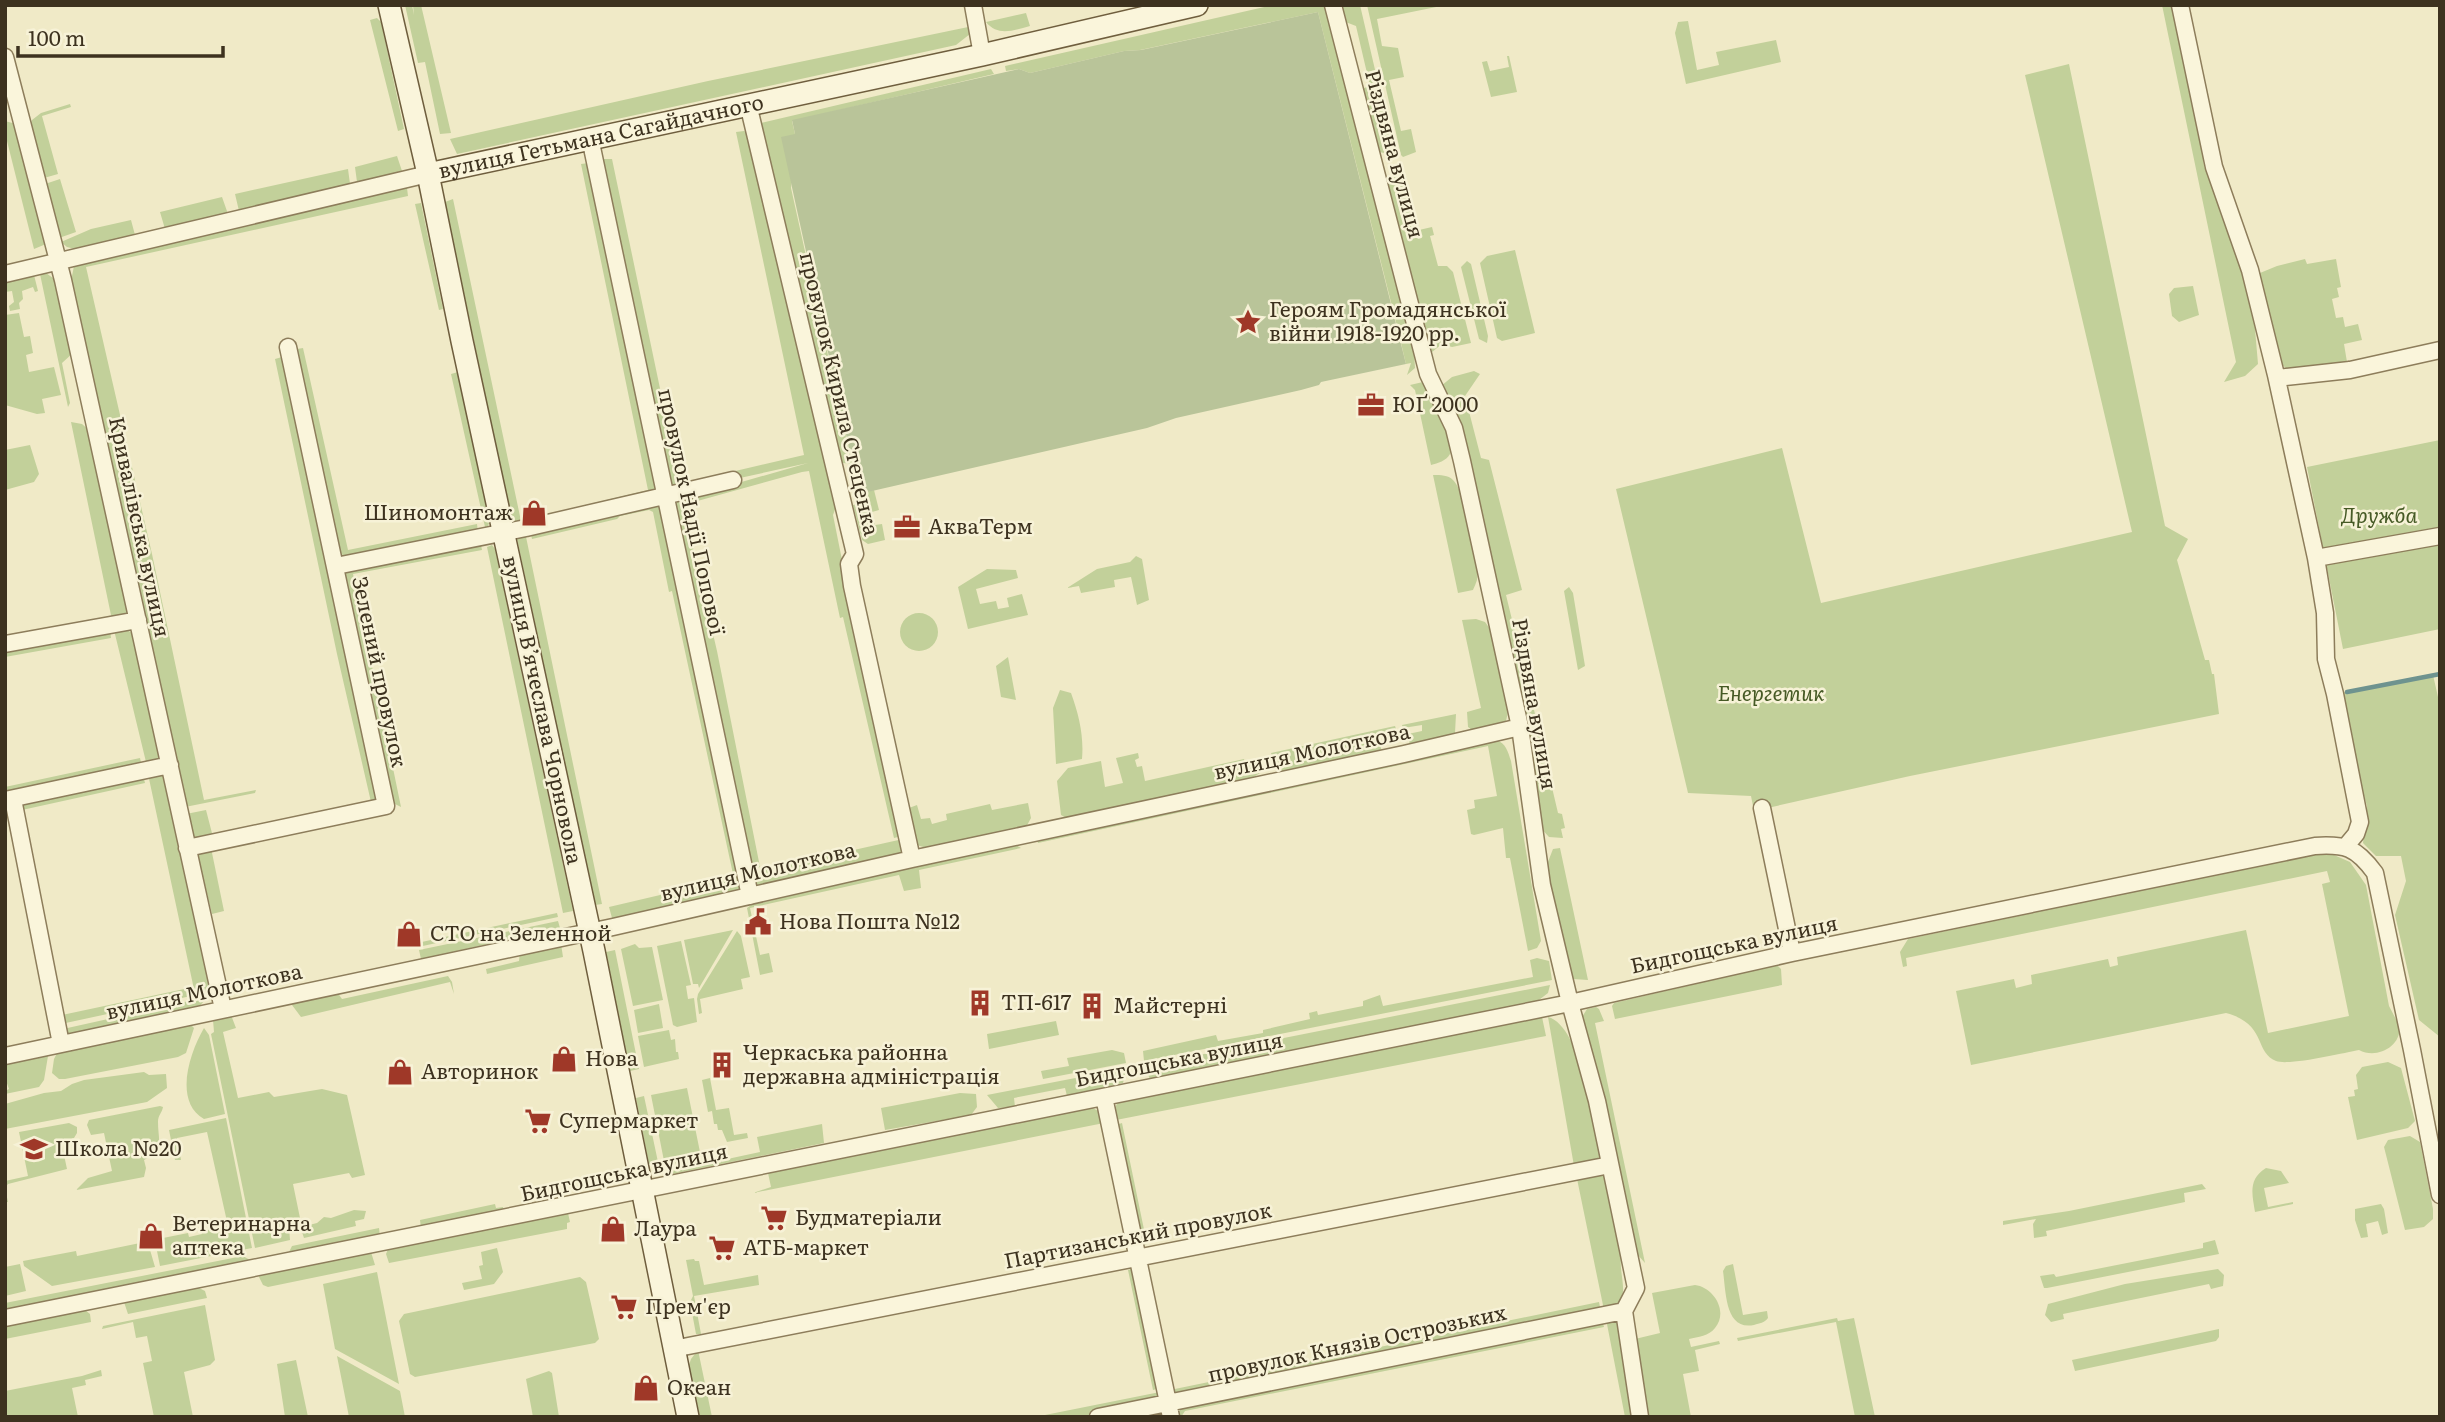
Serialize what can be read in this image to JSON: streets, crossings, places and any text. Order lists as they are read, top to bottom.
{
  "streets": {
    "main road": ["вулиця Гетьмана Сагайдачного", "вулиця Вʼячеслава Чорновола"],
    "street": [
      "Різдвяна вулиця",
      "провулок Кирила Стеценка",
      "провулок Надії Попової",
      "Кривалівська вулиця",
      "Зелений провулок",
      "вулиця Молоткова",
      "Бидгощська вулиця",
      "Партизанський провулок",
      "провулок Князів Острозьких"
    ]
  },
  "crossings": [
    ["вулиця Гетьмана Сагайдачного", "провулок Кирила Стеценка"],
    ["вулиця Гетьмана Сагайдачного", "провулок Надії Попової"],
    ["вулиця Гетьмана Сагайдачного", "Кривалівська вулиця"],
    ["вулиця Гетьмана Сагайдачного", "вулиця Вʼячеслава Чорновола"],
    ["Різдвяна вулиця", "вулиця Молоткова"],
    ["Різдвяна вулиця", "Бидгощська вулиця"],
    ["Різдвяна вулиця", "Партизанський провулок"],
    ["Різдвяна вулиця", "провулок Князів Острозьких"],
    ["провулок Кирила Стеценка", "вулиця Молоткова"],
    ["провулок Надії Попової", "вулиця Молоткова"],
    ["Кривалівська вулиця", "Зелений провулок"],
    ["Кривалівська вулиця", "вулиця Молоткова"],
    ["вулиця Вʼячеслава Чорновола", "вулиця Молоткова"],
    ["вулиця Вʼячеслава Чорновола", "Бидгощська вулиця"],
    ["вулиця Вʼячеслава Чорновола", "Партизанський провулок"]
  ],
  "parks": ["Дружба", "Енергетик"],
  "places": {
    "place": ["Героям Громадянської війни 1918-1920 рр."],
    "office": ["ЮҐ 2000", "АкваТерм"],
    "shop": [
      "Шиномонтаж",
      "СТО на Зеленной",
      "Нова",
      "Авторинок",
      "Лаура",
      "Ветеринарна аптека",
      "Океан"
    ],
    "public building": ["Нова Пошта №12"],
    "building": ["ТП-617", "Майстерні", "Черкаська районна державна адміністрація"],
    "supermarket": [
      "Супермаркет",
      "Будматеріали",
      "АТБ-маркет",
      "Прем'єр"
    ],
    "school or university": ["Школа №20"]
  },
  "scale_bar": "100 m"
}
